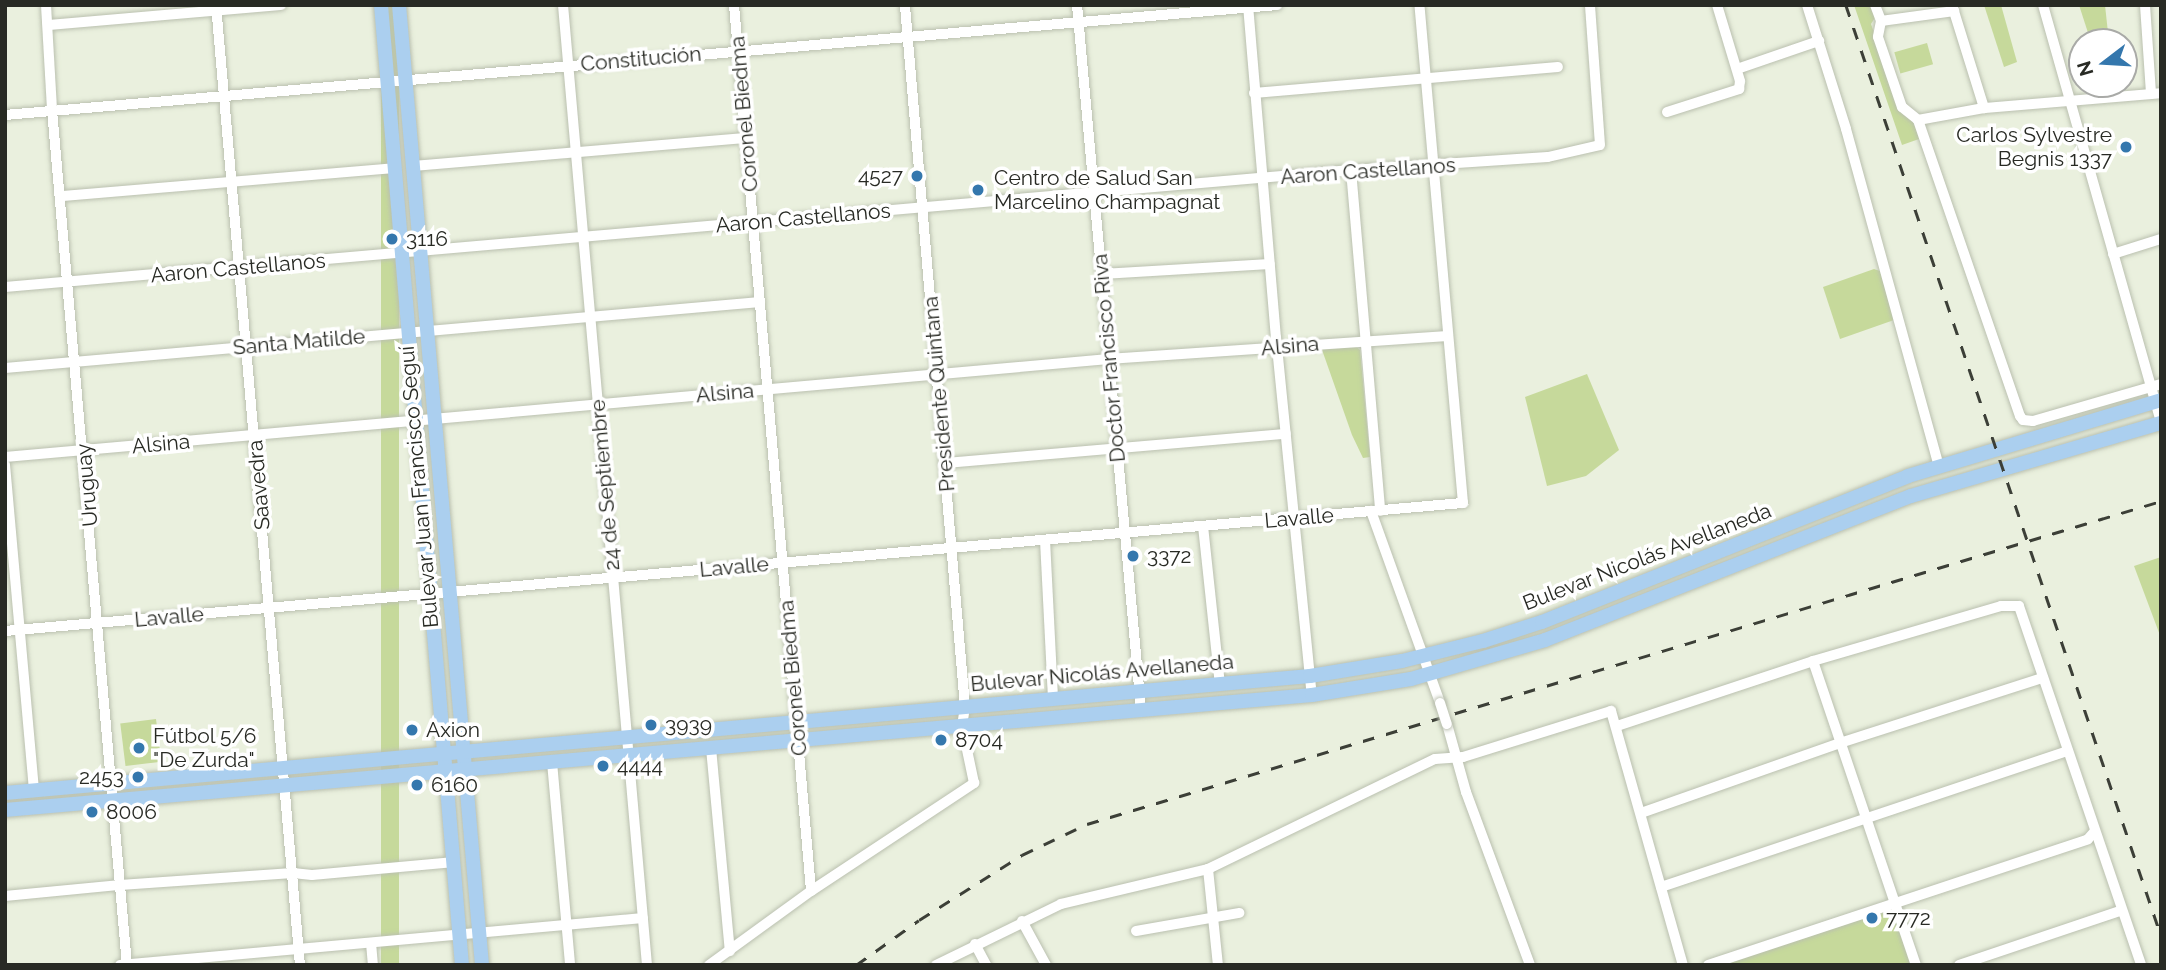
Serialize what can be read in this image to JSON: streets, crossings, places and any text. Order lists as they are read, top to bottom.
{
  "streets": {
    "main road": ["Bulevar Juan Francisco Seguí", "Bulevar Nicolás Avellaneda"],
    "street": [
      "Constitución",
      "Coronel Biedma",
      "Aaron Castellanos",
      "Santa Matilde",
      "Alsina",
      "Doctor Francisco Riva",
      "Presidente Quintana",
      "Uruguay",
      "Saavedra",
      "24 de Septiembre",
      "Lavalle"
    ]
  },
  "crossings": [
    ["Constitución", "Coronel Biedma"],
    ["Constitución", "Doctor Francisco Riva"],
    ["Constitución", "Presidente Quintana"],
    ["Constitución", "Uruguay"],
    ["Constitución", "Saavedra"],
    ["Constitución", "24 de Septiembre"],
    ["Constitución", "Bulevar Juan Francisco Seguí"],
    ["Coronel Biedma", "Aaron Castellanos"],
    ["Coronel Biedma", "Santa Matilde"],
    ["Coronel Biedma", "Alsina"],
    ["Coronel Biedma", "Presidente Quintana"],
    ["Coronel Biedma", "Lavalle"],
    ["Coronel Biedma", "Bulevar Nicolás Avellaneda"],
    ["Aaron Castellanos", "Doctor Francisco Riva"],
    ["Aaron Castellanos", "Presidente Quintana"],
    ["Aaron Castellanos", "Uruguay"],
    ["Aaron Castellanos", "Saavedra"],
    ["Aaron Castellanos", "24 de Septiembre"],
    ["Aaron Castellanos", "Bulevar Juan Francisco Seguí"],
    ["Santa Matilde", "Uruguay"],
    ["Santa Matilde", "Saavedra"],
    ["Santa Matilde", "24 de Septiembre"],
    ["Santa Matilde", "Bulevar Juan Francisco Seguí"],
    ["Alsina", "Doctor Francisco Riva"],
    ["Alsina", "Presidente Quintana"],
    ["Alsina", "Uruguay"],
    ["Alsina", "Saavedra"],
    ["Alsina", "24 de Septiembre"],
    ["Alsina", "Bulevar Juan Francisco Seguí"],
    ["Alsina", "Lavalle"],
    ["Doctor Francisco Riva", "Lavalle"],
    ["Doctor Francisco Riva", "Bulevar Nicolás Avellaneda"],
    ["Presidente Quintana", "Lavalle"],
    ["Presidente Quintana", "Bulevar Nicolás Avellaneda"],
    ["Uruguay", "Lavalle"],
    ["Uruguay", "Bulevar Nicolás Avellaneda"],
    ["Saavedra", "Lavalle"],
    ["Saavedra", "Bulevar Nicolás Avellaneda"],
    ["24 de Septiembre", "Lavalle"],
    ["24 de Septiembre", "Bulevar Nicolás Avellaneda"],
    ["Bulevar Juan Francisco Seguí", "Lavalle"],
    ["Bulevar Juan Francisco Seguí", "Bulevar Nicolás Avellaneda"]
  ],
  "places": [
    "Carlos Sylvestre Begnis 1337",
    "4527",
    "Centro de Salud San Marcelino Champagnat",
    "3116",
    "3372",
    "3939",
    "Axion",
    "8704",
    "Fútbol 5/6 \"De Zurda\"",
    "4444",
    "2453",
    "6160",
    "8006",
    "7772"
  ],
  "north": "left"
}
